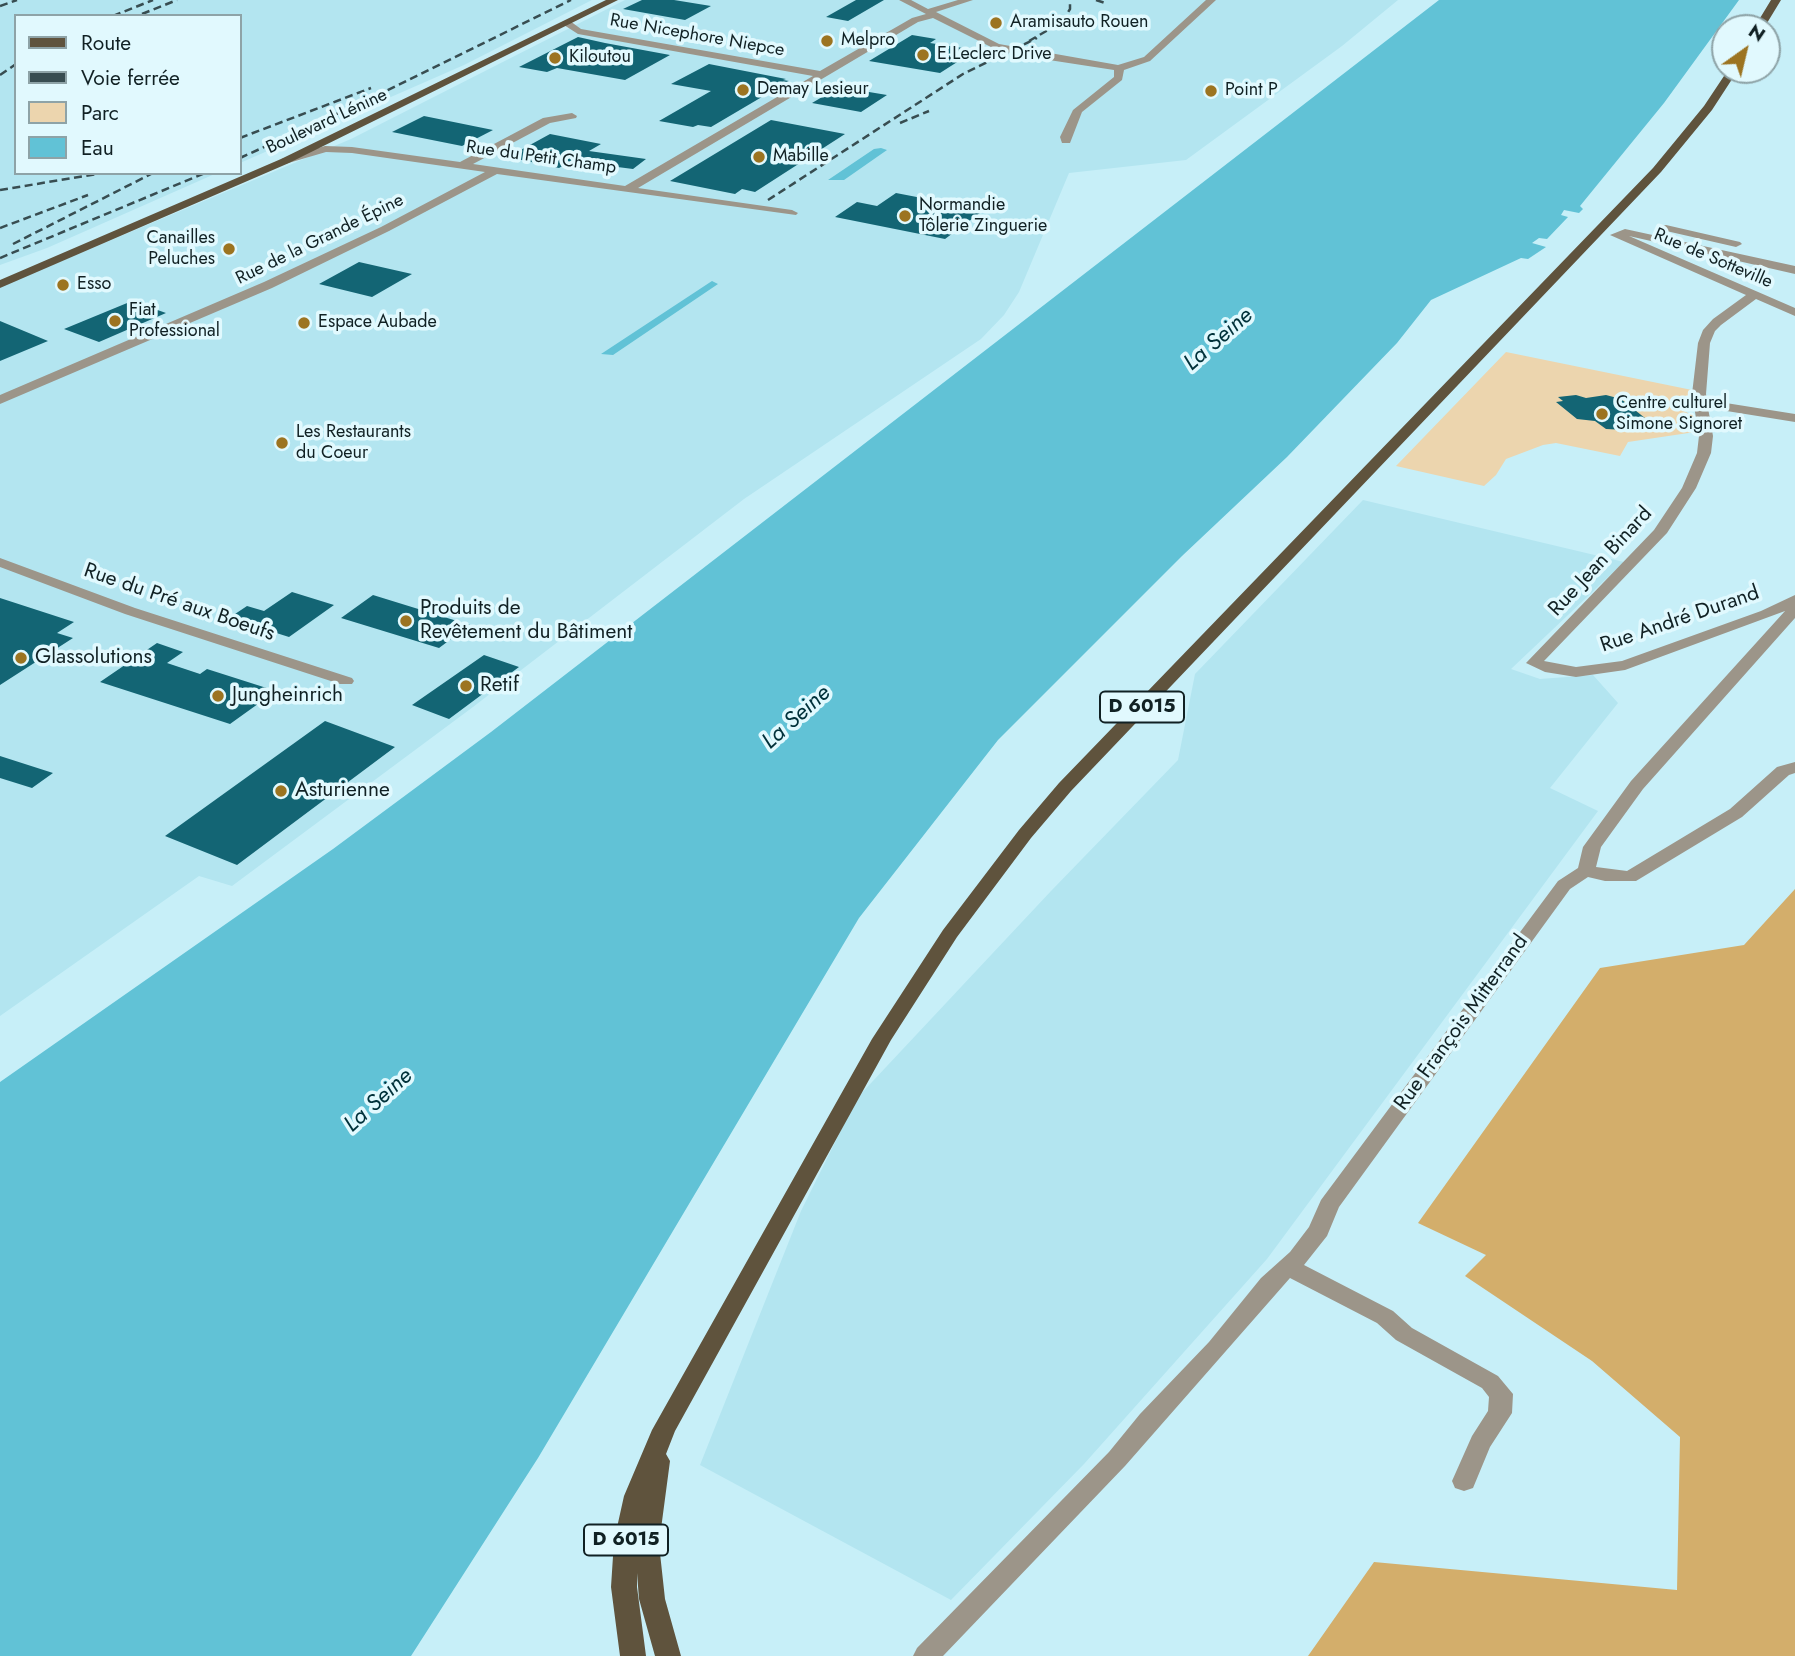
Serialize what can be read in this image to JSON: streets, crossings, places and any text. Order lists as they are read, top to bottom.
{
  "streets": {
    "main road": ["Boulevard Lénine", "D 6015"],
    "street": [
      "Rue Nicephore Niepce",
      "Rue du Petit Champ",
      "Rue de la Grande Épine",
      "Rue de Sotteville",
      "Rue Jean Binard",
      "Rue du Pré aux Boeufs",
      "Rue André Durand",
      "Rue François Mitterrand"
    ]
  },
  "crossings": [
    ["Boulevard Lénine", "Rue du Petit Champ"],
    ["Rue du Petit Champ", "Rue de la Grande Épine"],
    ["Rue de Sotteville", "Rue Jean Binard"],
    ["Rue Jean Binard", "Rue André Durand"]
  ],
  "water": ["La Seine"],
  "places": [
    "Aramisauto Rouen",
    "Melpro",
    "E.Leclerc Drive",
    "Kiloutou",
    "Demay Lesieur",
    "Point P",
    "Mabille",
    "Normandie Tôlerie Zinguerie",
    "Canailles Peluches",
    "Esso",
    "Fiat Professional",
    "Espace Aubade",
    "Centre culturel Simone Signoret",
    "Les Restaurants du Coeur",
    "Produits de Revêtement du Bâtiment",
    "Glassolutions",
    "Retif",
    "Jungheinrich",
    "Asturienne"
  ],
  "legend": [
    "Route",
    "Voie ferrée",
    "Parc",
    "Eau"
  ],
  "north": "top right"
}
